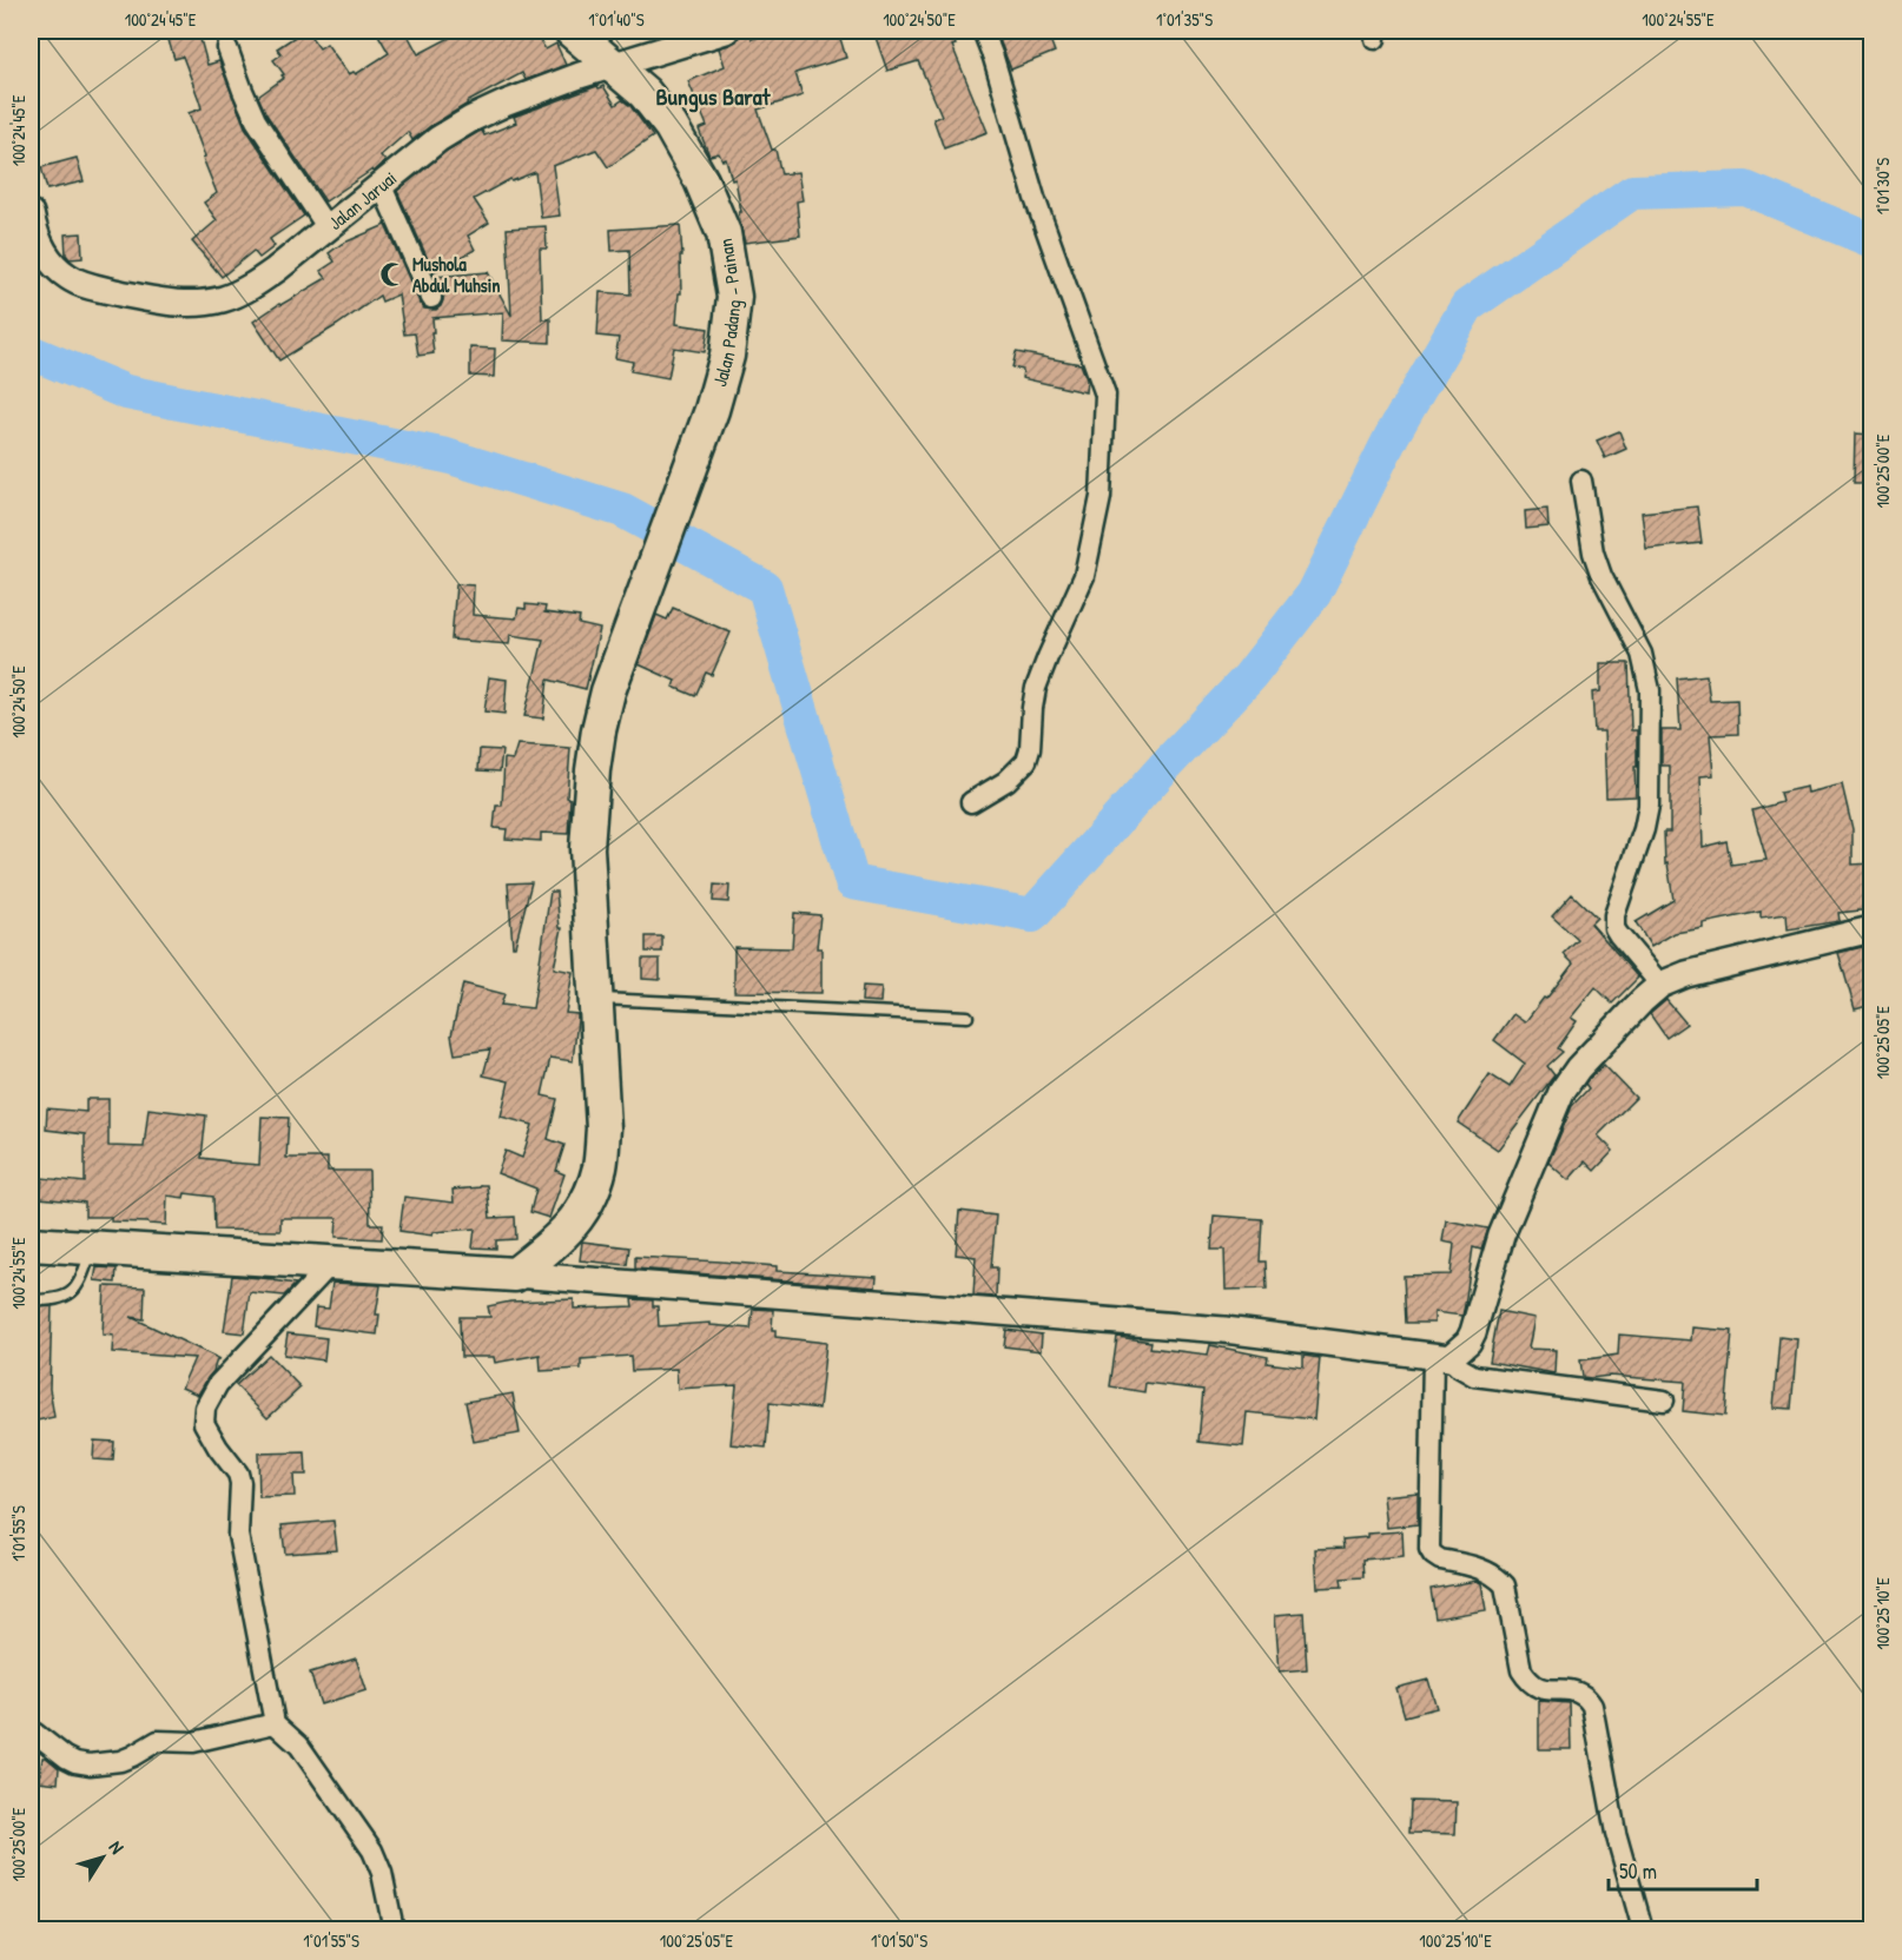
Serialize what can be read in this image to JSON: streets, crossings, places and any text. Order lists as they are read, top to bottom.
{
  "streets": {
    "highway": ["Jalan Padang - Painan"],
    "street": ["Jalan Jaruai"]
  },
  "crossings": [
    ["Jalan Jaruai", "Jalan Padang - Painan"]
  ],
  "districts": ["Bungus Barat"],
  "places": {
    "mosque": ["Mushola Abdul Muhsin"]
  },
  "scale_bar": "50 m",
  "north": "top right",
  "coordinates": [
    "100°24'45\"E",
    "1°01'40\"S",
    "100°24'50\"E",
    "1°01'35\"S",
    "100°24'55\"E",
    "1°01'30\"S",
    "100°25'00\"E",
    "100°25'05\"E",
    "1°01'55\"S",
    "100°25'10\"E",
    "1°01'50\"S"
  ]
}
